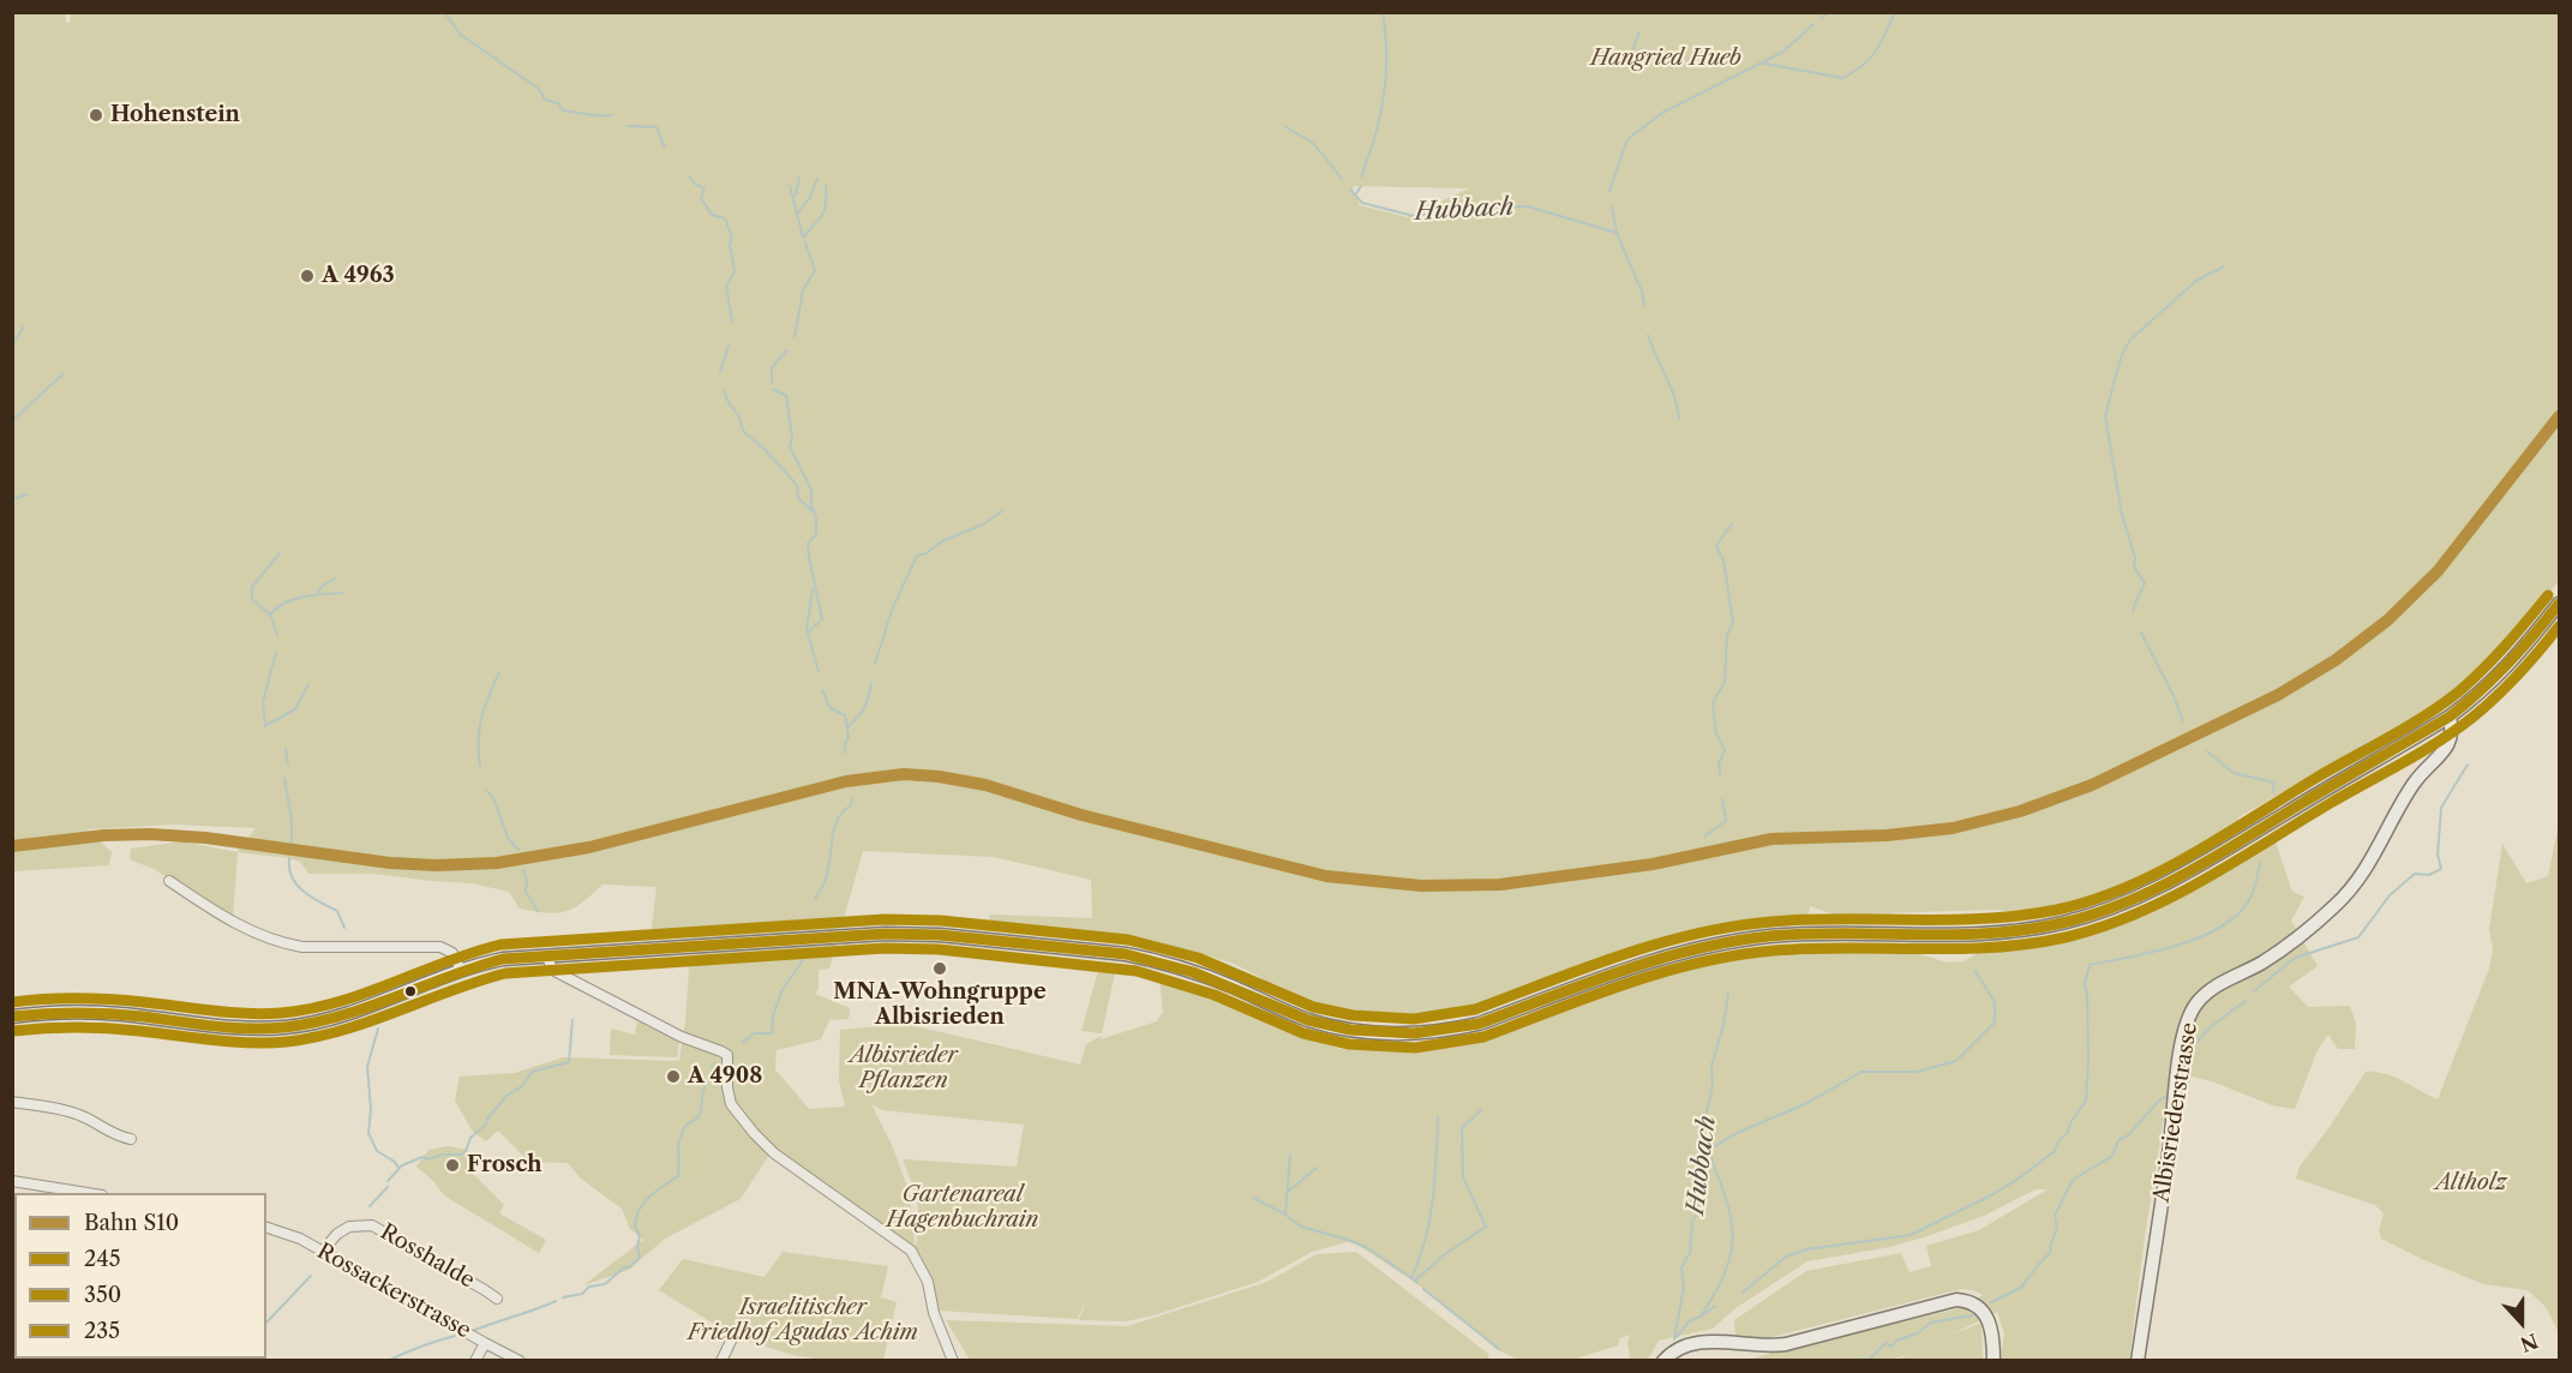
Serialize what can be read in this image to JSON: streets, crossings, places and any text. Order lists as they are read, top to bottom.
{
  "streets": {
    "main road": ["Albisriederstrasse"],
    "street": ["Rosshalde", "Rossackerstrasse"]
  },
  "crossings": [
    ["Rosshalde", "Rossackerstrasse"]
  ],
  "water": ["Hubbach"],
  "parks": [
    "Hangried Hueb",
    "Albisrieder Pflanzen",
    "Altholz",
    "Gartenareal Hagenbuchrain",
    "Israelitischer Friedhof Agudas Achim"
  ],
  "places": [
    "Hohenstein",
    "A 4963",
    "MNA-Wohngruppe Albisrieden",
    "A 4908",
    "Frosch"
  ],
  "lines": [
    "rail line S10",
    "transit line 235",
    "transit line 245",
    "transit line 350"
  ],
  "legend": [
    "Bahn S10",
    "245",
    "350",
    "235"
  ],
  "north": "bottom"
}
